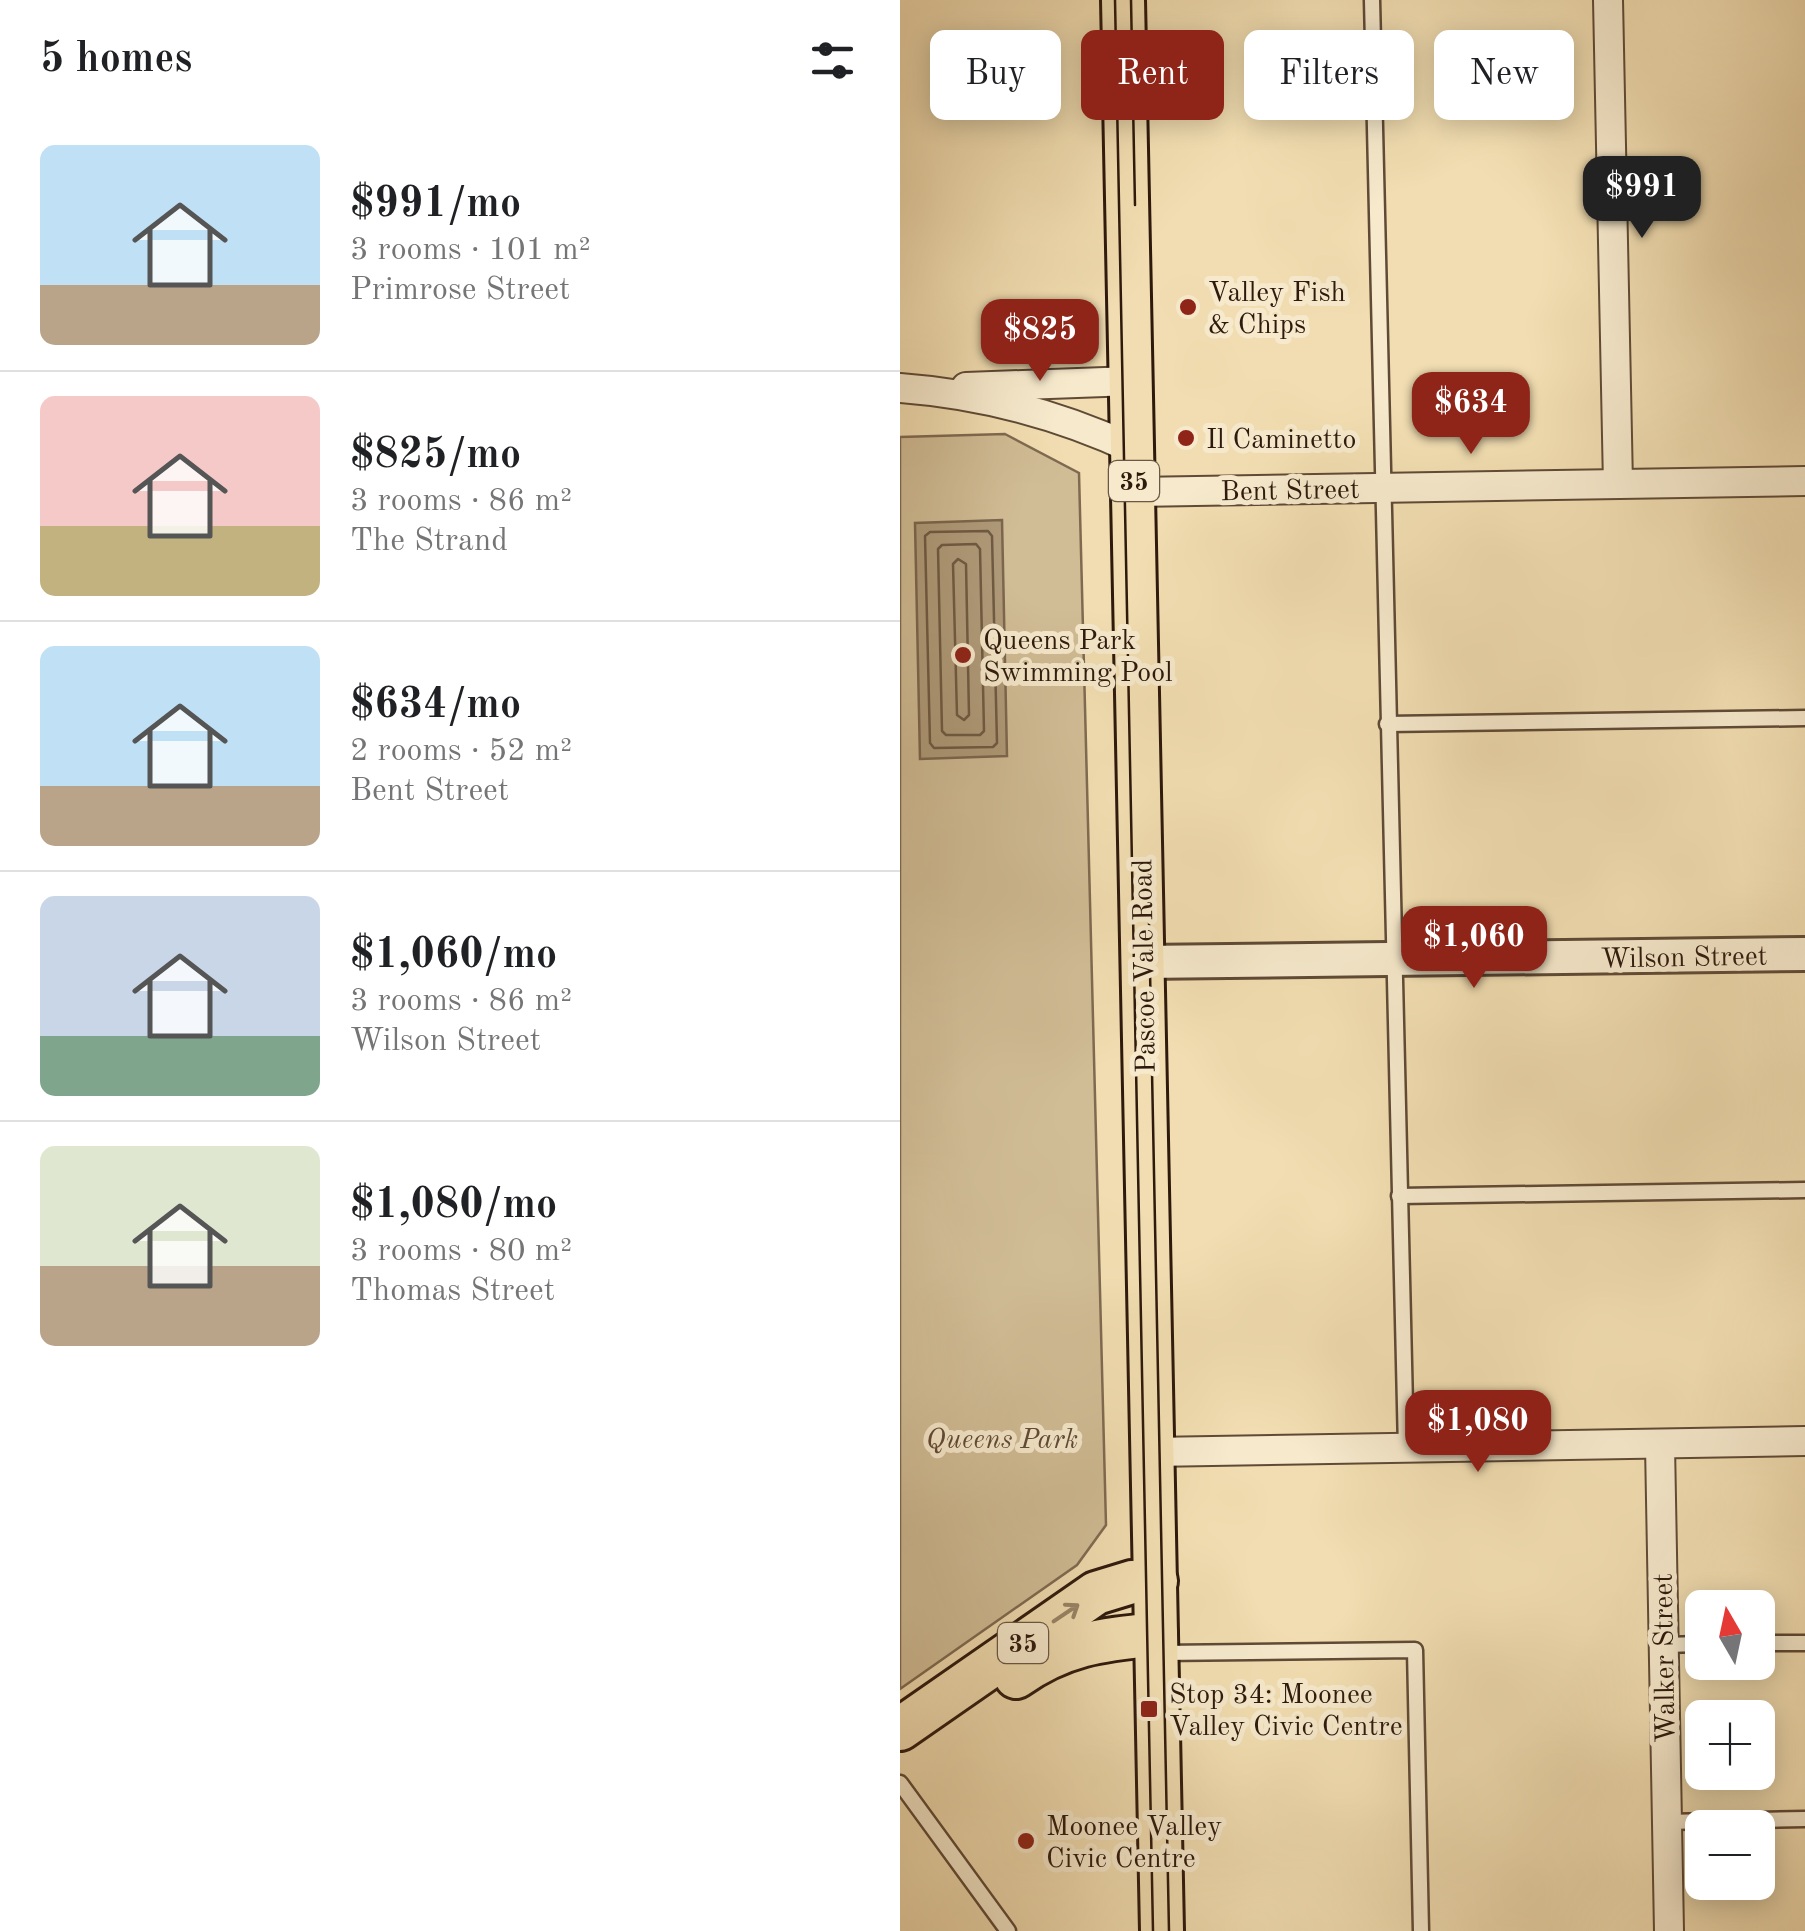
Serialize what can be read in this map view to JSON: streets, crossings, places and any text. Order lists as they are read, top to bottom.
{
  "streets": {
    "main road": ["35", "Pascoe Vale Road"],
    "street": ["Bent Street", "Wilson Street", "Walker Street"]
  },
  "crossings": [
    ["35", "Pascoe Vale Road"],
    ["Bent Street", "Pascoe Vale Road"],
    ["Wilson Street", "Pascoe Vale Road"]
  ],
  "parks": ["Queens Park"],
  "places": {
    "other": [
      "Valley Fish & Chips",
      "Il Caminetto",
      "Queens Park Swimming Pool",
      "Moonee Valley Civic Centre"
    ],
    "transit": ["Stop 34: Moonee Valley Civic Centre"]
  },
  "north": "top",
  "page": {
    "heading": "5 homes",
    "chip": [
      "Buy",
      "Rent",
      "Filters",
      "New"
    ],
    "list": [
      {
        "name": "$991/mo",
        "note": "3 rooms · 101 m² · Primrose Street"
      },
      {
        "name": "$825/mo",
        "note": "3 rooms · 86 m² · The Strand"
      },
      {
        "name": "$634/mo",
        "note": "2 rooms · 52 m² · Bent Street"
      },
      {
        "name": "$1,060/mo",
        "note": "3 rooms · 86 m² · Wilson Street"
      },
      {
        "name": "$1,080/mo",
        "note": "3 rooms · 80 m² · Thomas Street"
      }
    ],
    "price": [
      "$991",
      "$825",
      "$634",
      "$1,060",
      "$1,080"
    ],
    "map_buttons": ["+", "−"]
  }
}
